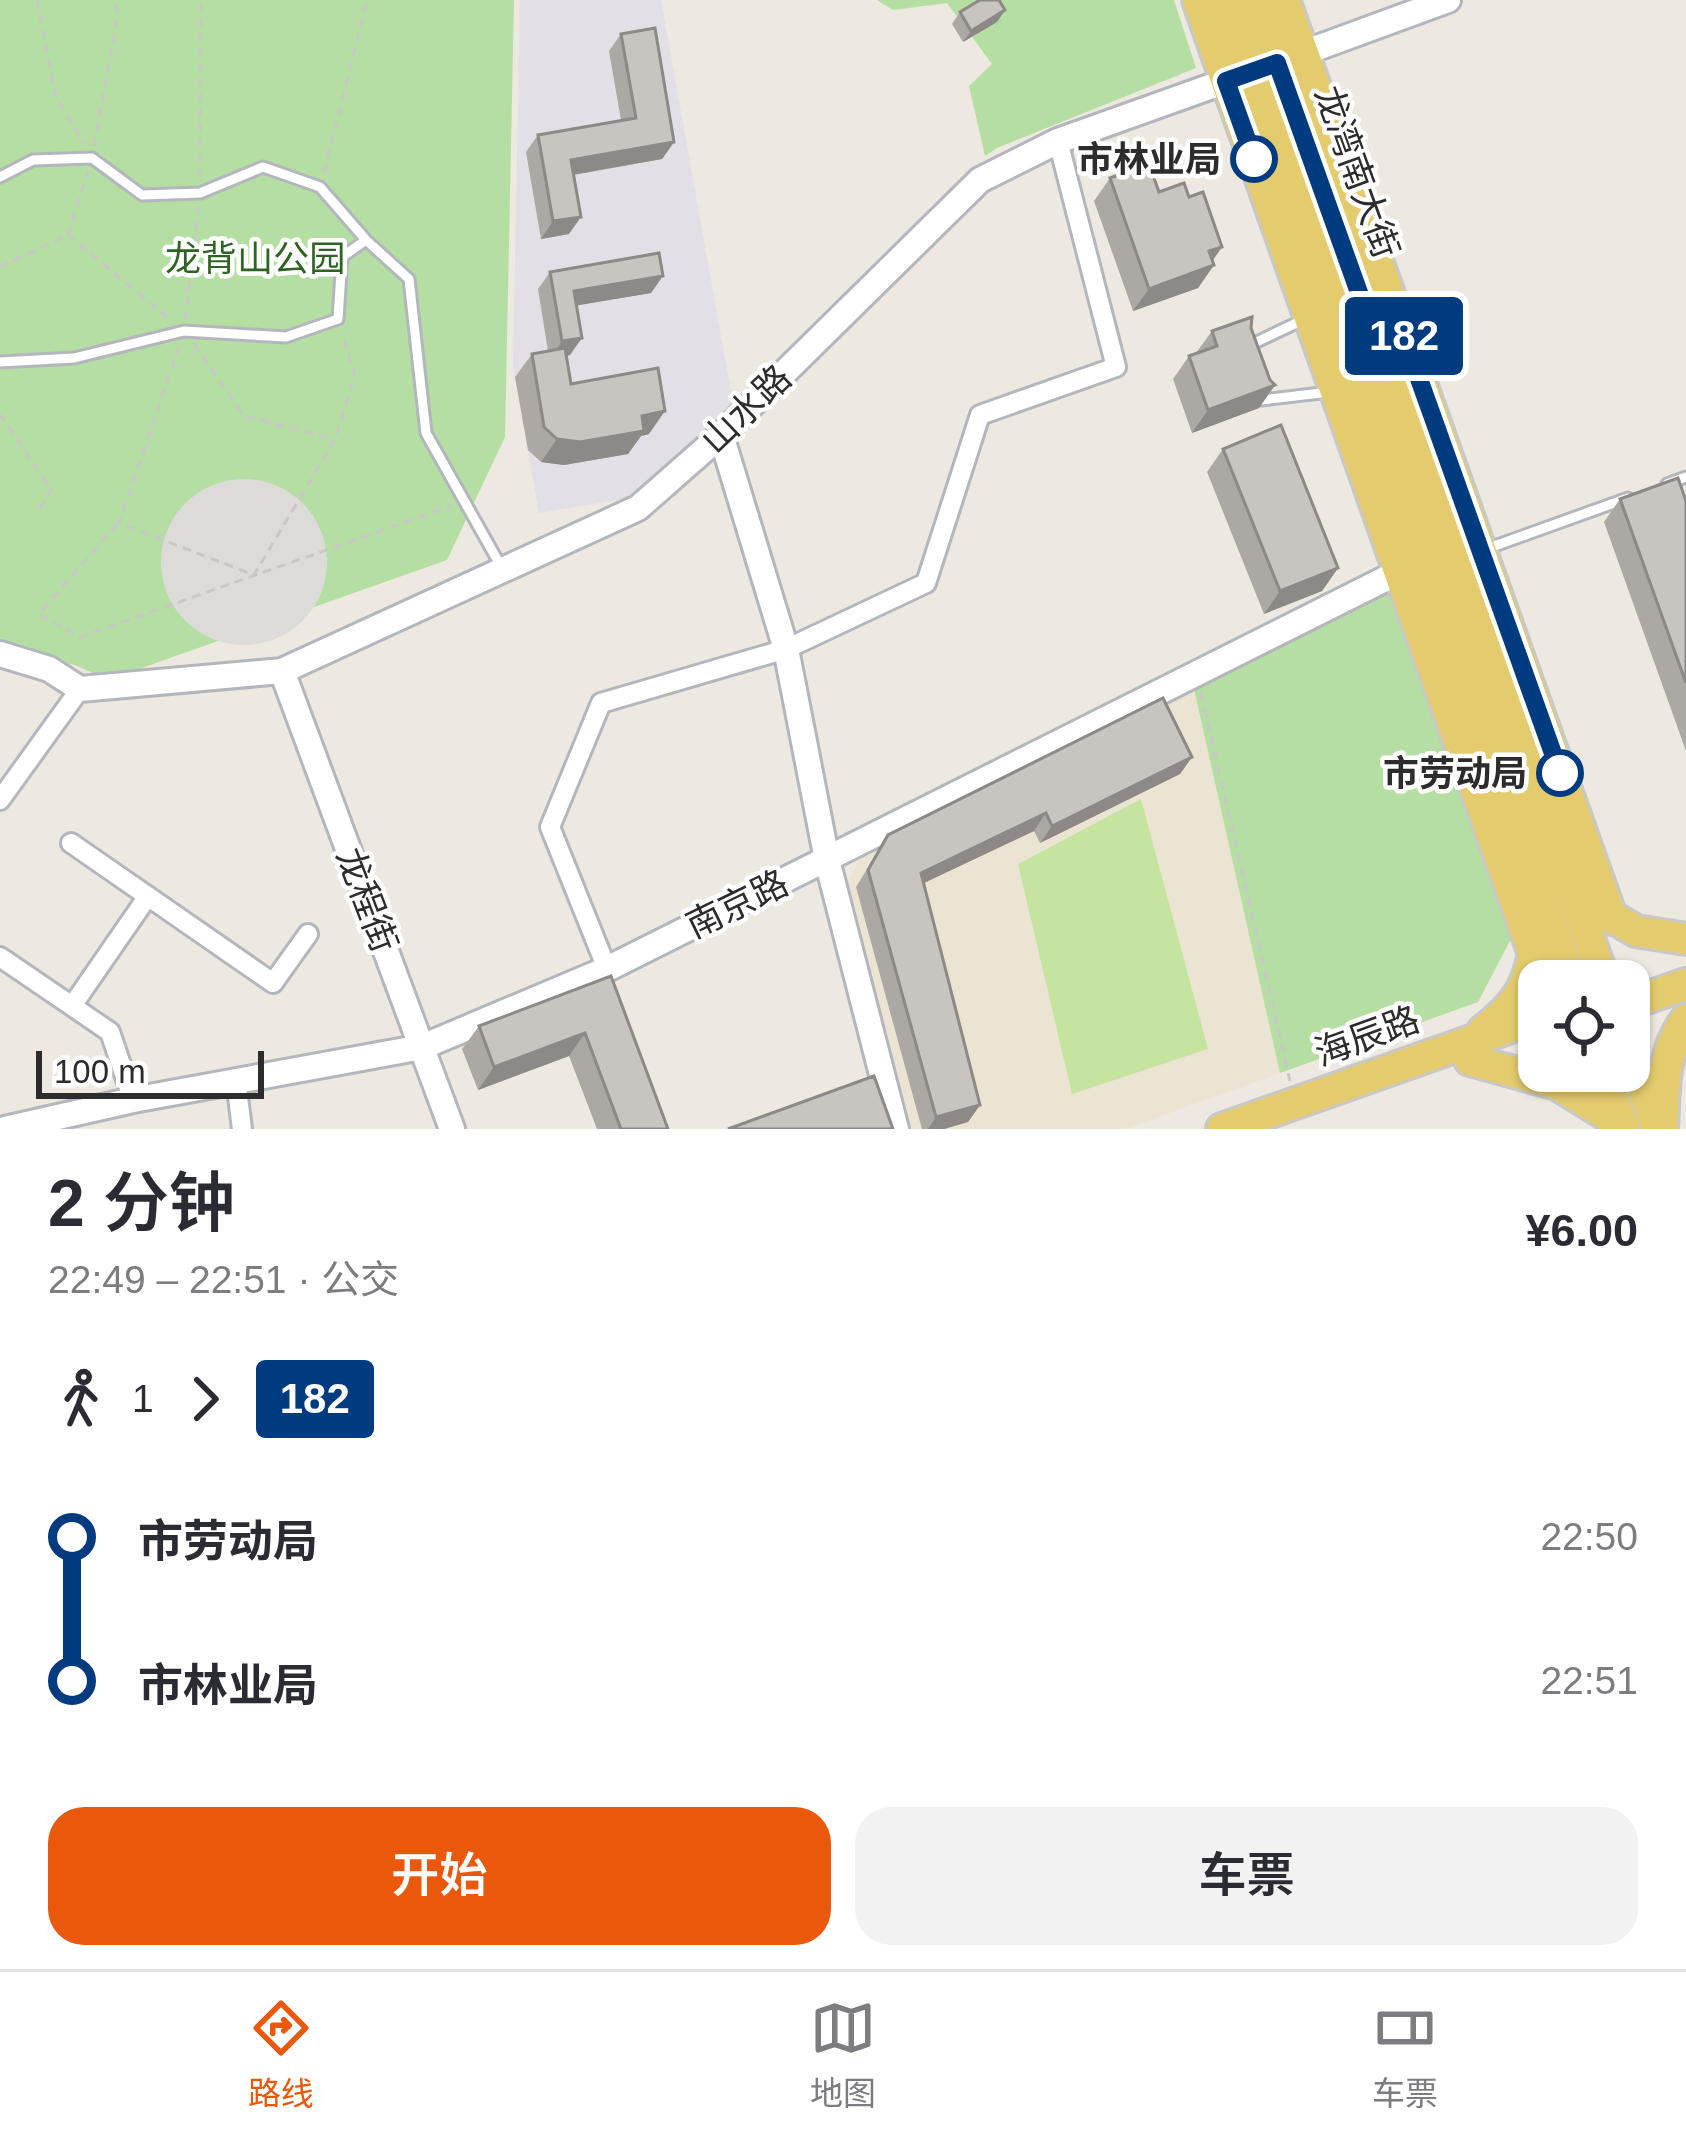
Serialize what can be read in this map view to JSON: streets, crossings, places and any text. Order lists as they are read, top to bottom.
{
  "streets": {
    "main road": ["龙湾南大街", "海辰路"],
    "street": ["山水路", "龙程街", "南京路"]
  },
  "crossings": [
    ["龙湾南大街", "山水路"],
    ["龙湾南大街", "南京路"],
    ["山水路", "龙程街"],
    ["龙程街", "南京路"]
  ],
  "parks": ["龙背山公园"],
  "places": ["市林业局", "市劳动局"],
  "lines": ["bus line 182"],
  "scale_bar": "100 m",
  "page": {
    "on_map": "182",
    "scale": "100 m",
    "heading": ["2 分钟", "22:49 – 22:51 · 公交", "¥6.00"],
    "legs": ["1", "182"],
    "list": [
      {
        "name": "市劳动局",
        "value": "22:50"
      },
      {
        "name": "市林业局",
        "value": "22:51"
      }
    ],
    "buttons": ["开始", "车票"],
    "tabs": ["路线", "地图", "车票"]
  }
}
